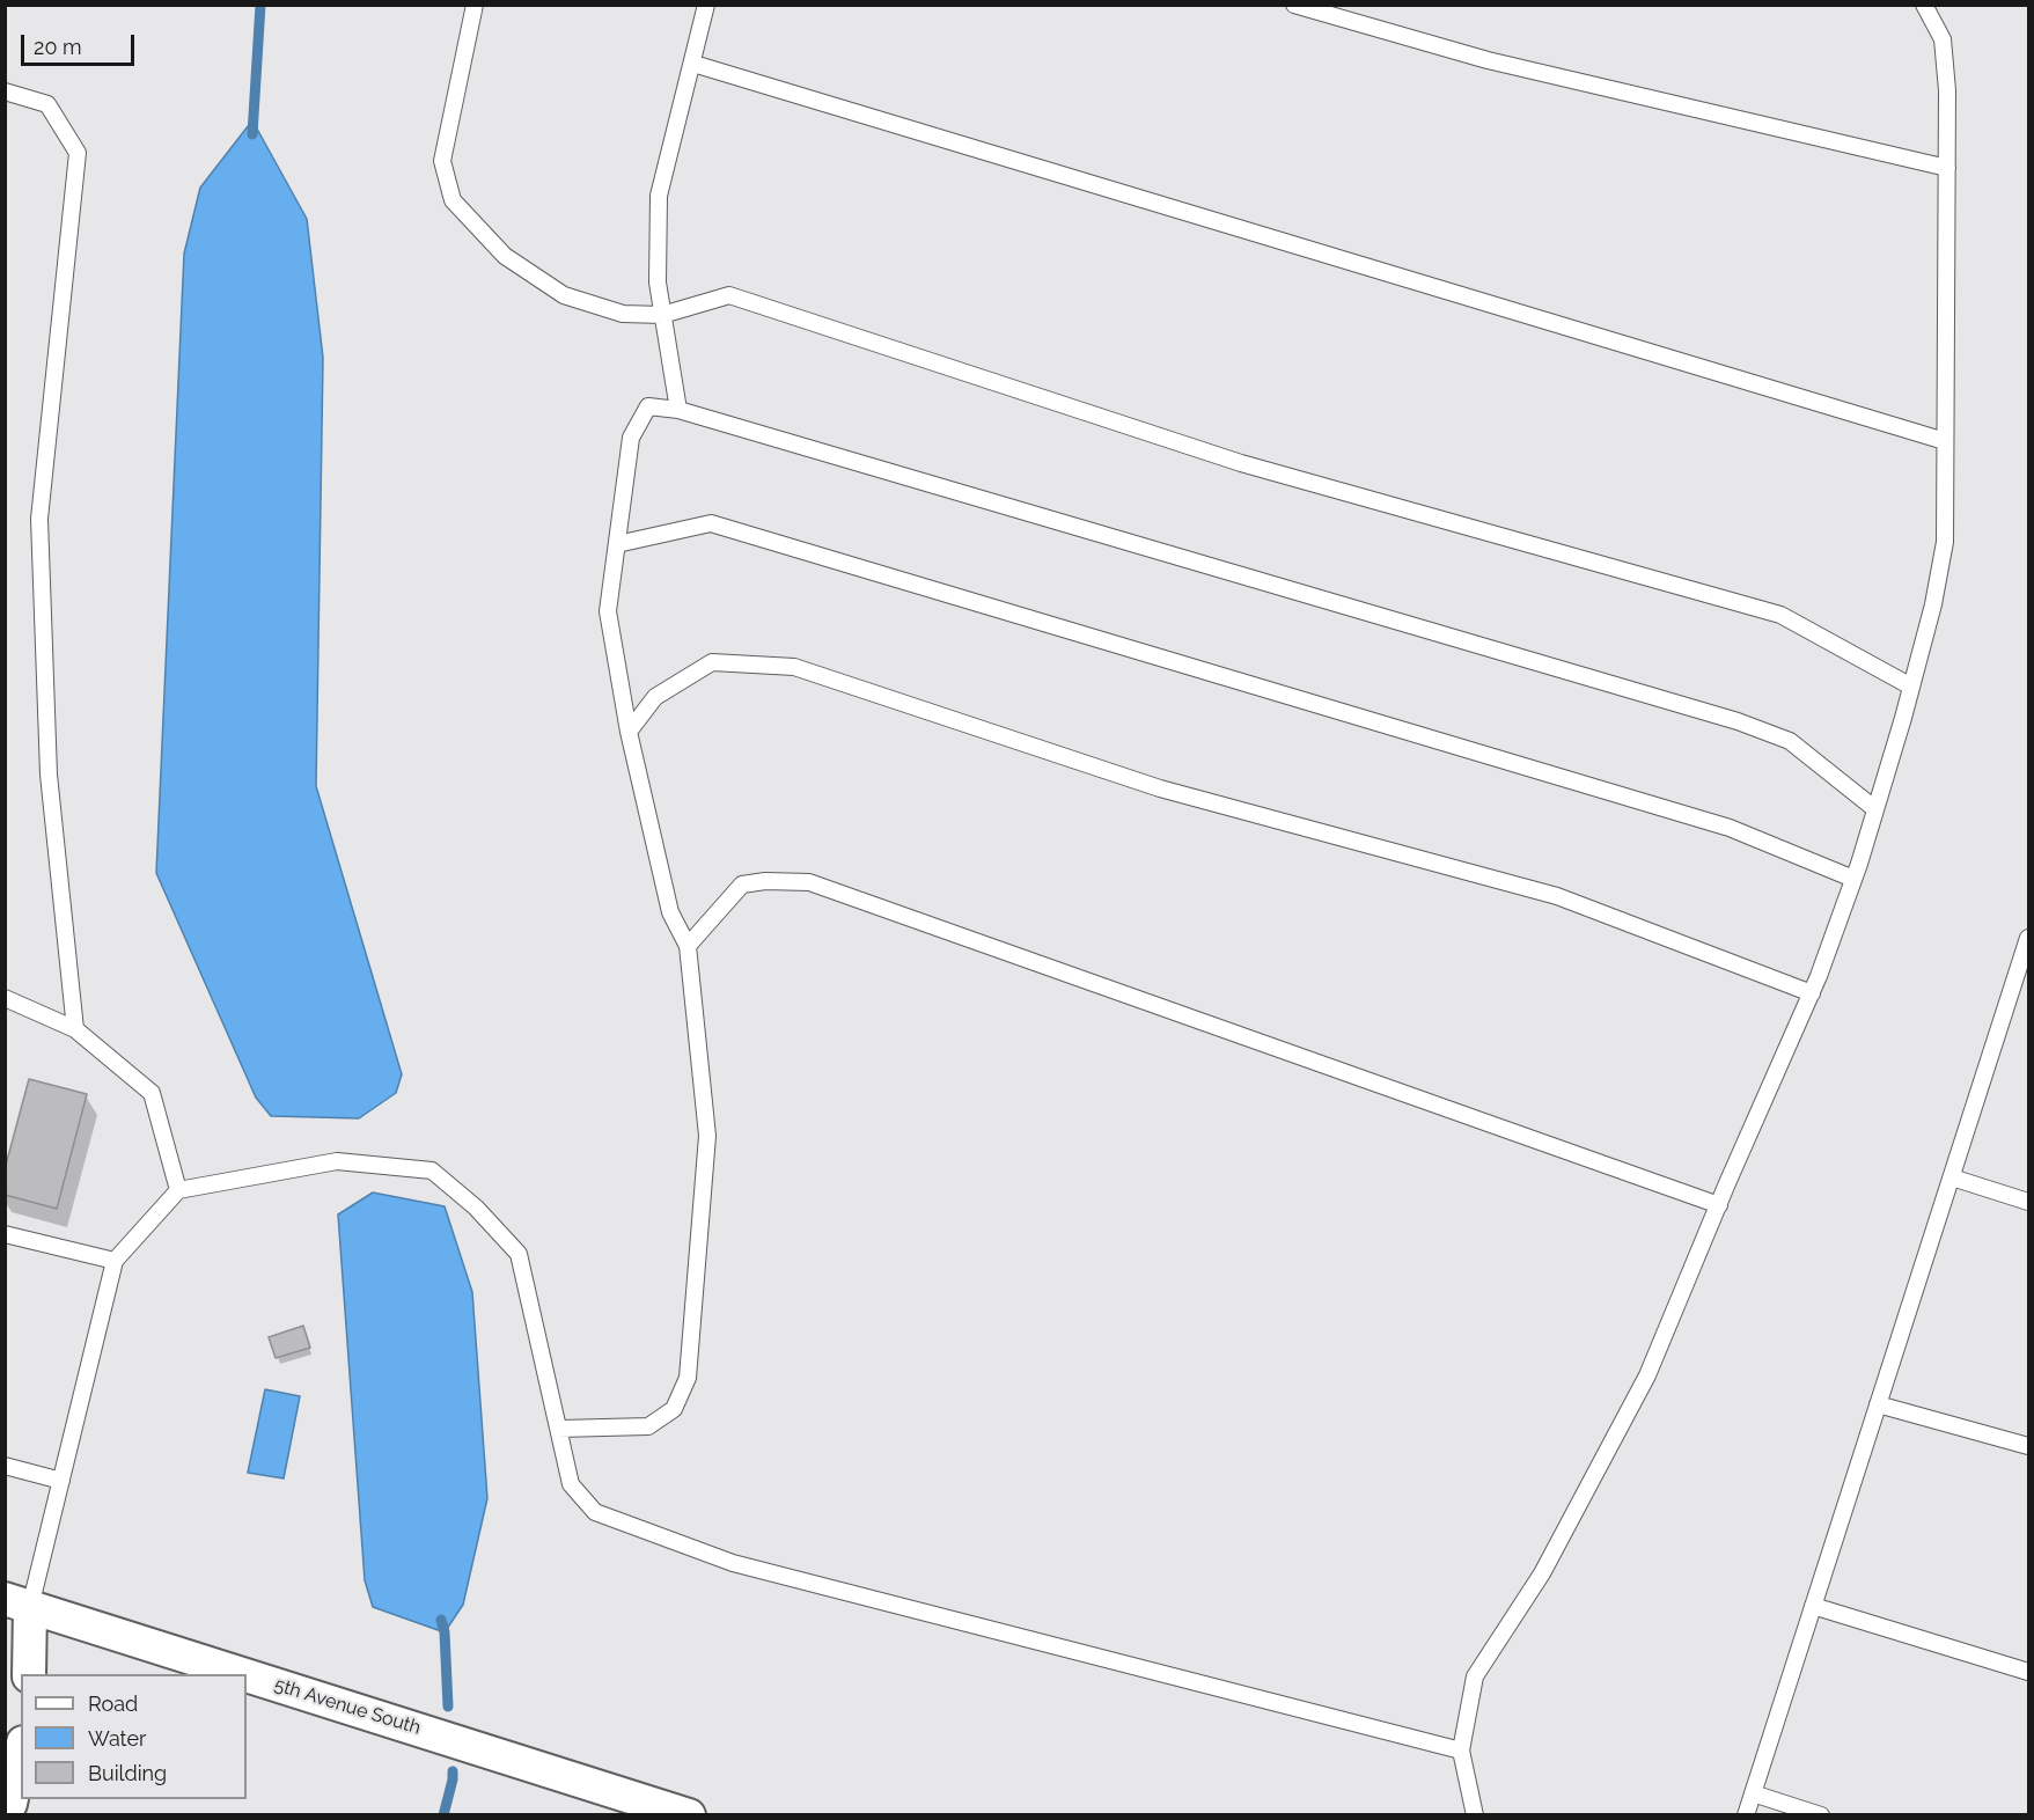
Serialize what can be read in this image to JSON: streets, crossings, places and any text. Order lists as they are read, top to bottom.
{
  "streets": {
    "street": ["5th Avenue South"]
  },
  "legend": ["Road", "Water", "Building"],
  "scale_bar": "20 m"
}
